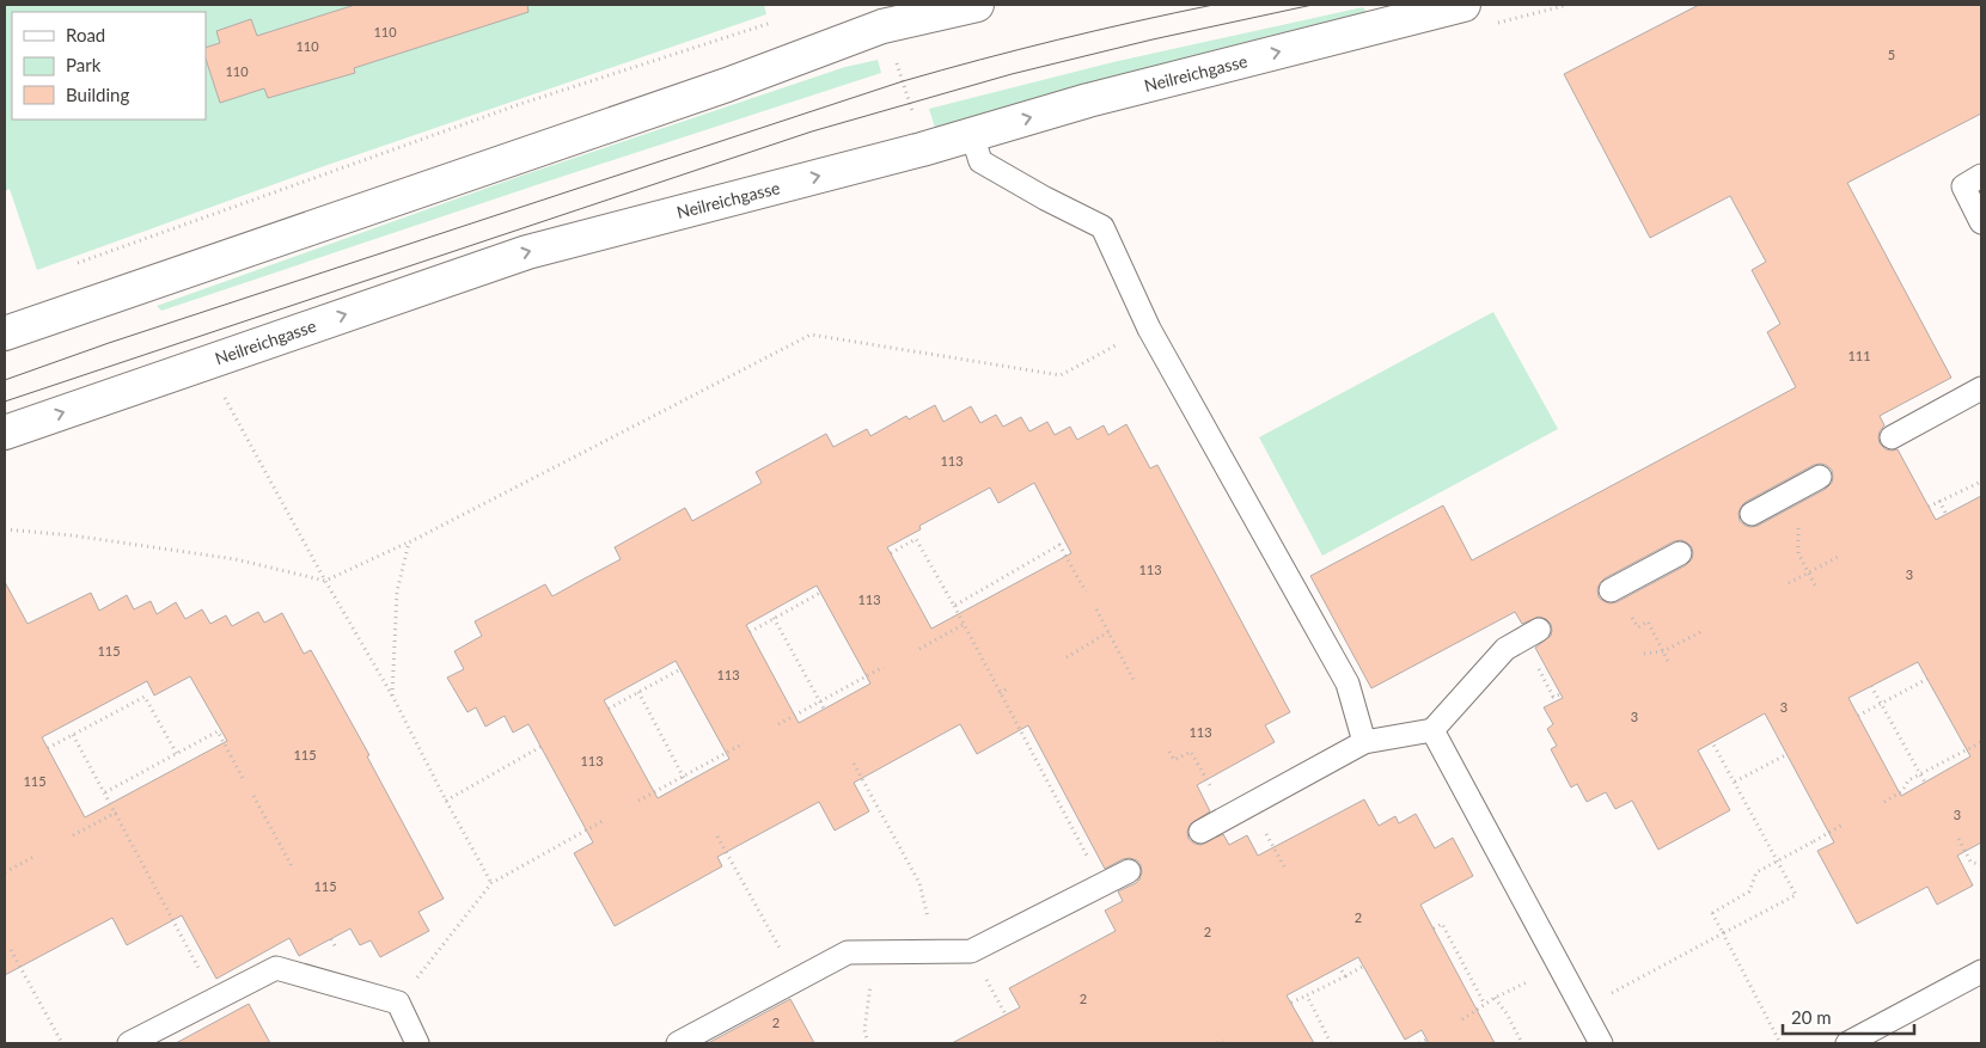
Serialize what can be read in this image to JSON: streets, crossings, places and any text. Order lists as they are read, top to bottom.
{
  "streets": {
    "street": ["Neilreichgasse"]
  },
  "house_numbers": [
    "110",
    "110",
    "5",
    "110",
    "111",
    "113",
    "113",
    "3",
    "113",
    "115",
    "113",
    "3",
    "3",
    "113",
    "115",
    "113",
    "115",
    "3",
    "115",
    "2",
    "2",
    "2",
    "2"
  ],
  "legend": ["Road", "Park", "Building"],
  "scale_bar": "20 m"
}
